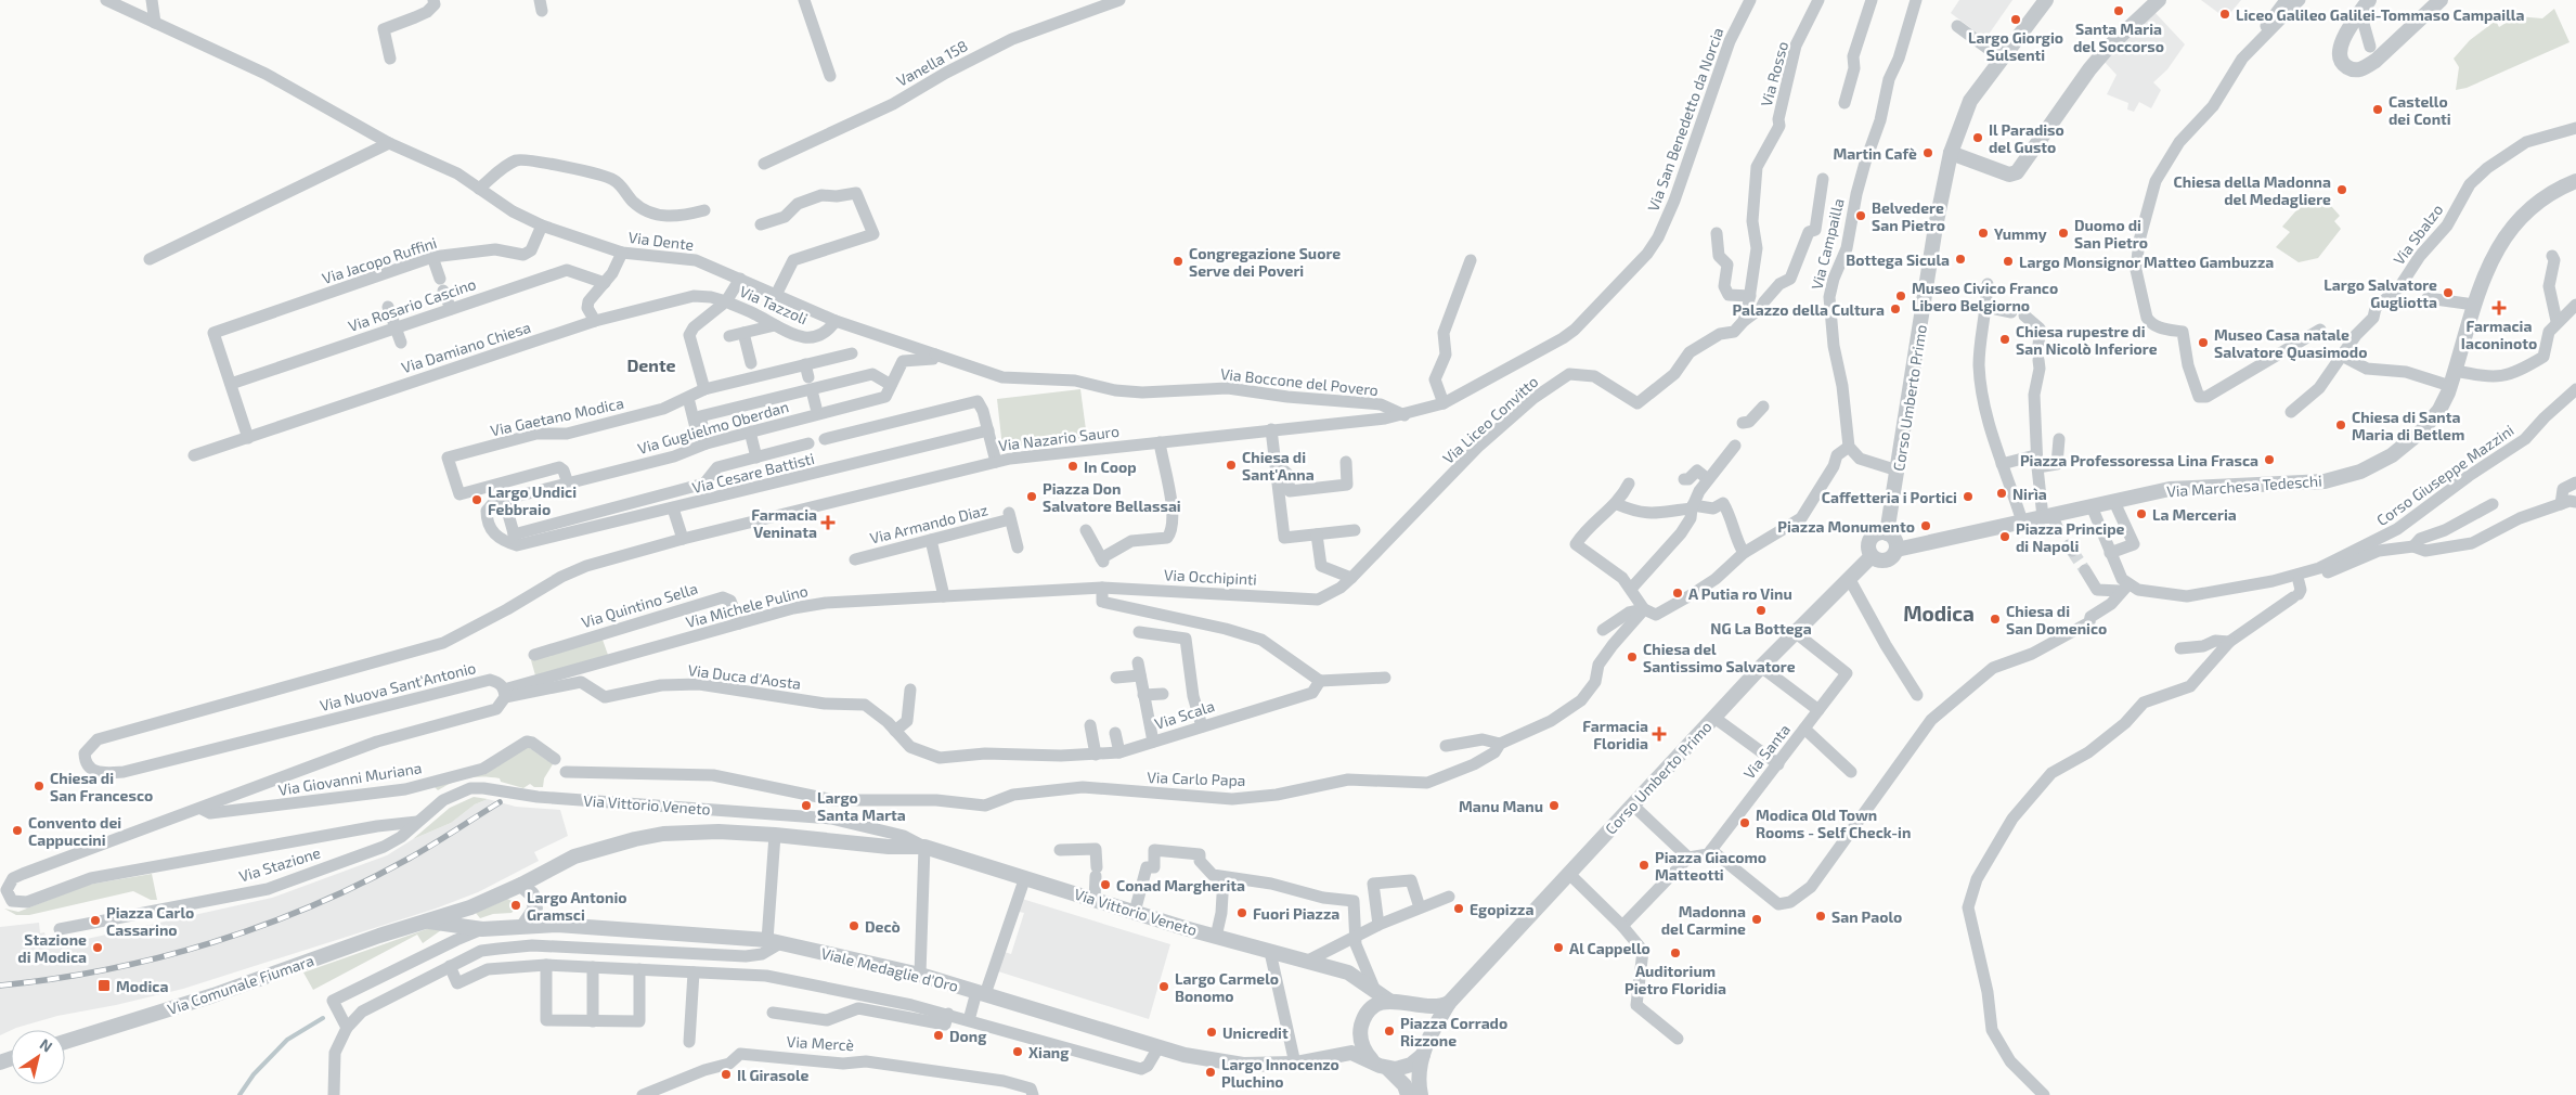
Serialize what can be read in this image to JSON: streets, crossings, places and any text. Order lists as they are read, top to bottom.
{
  "streets": {
    "street": [
      "Vanella 158",
      "Via Rosso",
      "Via San Benedetto da Norcia",
      "Via Sbalzo",
      "Via Dente",
      "Via Campailla",
      "Via Jacopo Ruffini",
      "Via Rosario Cascino",
      "Via Tazzoli",
      "Via Damiano Chiesa",
      "Via Boccone del Povero",
      "Corso Umberto Primo",
      "Via Gaetano Modica",
      "Via Liceo Convitto",
      "Via Guglielmo Oberdan",
      "Via Nazario Sauro",
      "Via Cesare Battisti",
      "Corso Giuseppe Mazzini",
      "Via Marchesa Tedeschi",
      "Via Armando Diaz",
      "Via Occhipinti",
      "Via Quintino Sella",
      "Via Michele Pulino",
      "Via Duca d'Aosta",
      "Via Nuova Sant'Antonio",
      "Via Scala",
      "Via Santa",
      "Via Giovanni Muriana",
      "Via Carlo Papa",
      "Via Vittorio Veneto",
      "Via Stazione",
      "Viale Medaglie d'Oro",
      "Via Comunale Fiumara",
      "Via Mercè"
    ]
  },
  "crossings": [
    ["Via San Benedetto da Norcia", "Via Nazario Sauro"],
    ["Via Dente", "Via Jacopo Ruffini"],
    ["Via Dente", "Via Tazzoli"],
    ["Via Dente", "Via Boccone del Povero"],
    ["Via Dente", "Via Guglielmo Oberdan"],
    ["Via Jacopo Ruffini", "Via Rosario Cascino"],
    ["Via Tazzoli", "Via Damiano Chiesa"],
    ["Via Boccone del Povero", "Via Guglielmo Oberdan"],
    ["Via Boccone del Povero", "Via Nazario Sauro"],
    ["Corso Umberto Primo", "Via Marchesa Tedeschi"],
    ["Corso Umberto Primo", "Via Santa"],
    ["Corso Umberto Primo", "Via Vittorio Veneto"],
    ["Corso Umberto Primo", "Viale Medaglie d'Oro"],
    ["Via Gaetano Modica", "Via Guglielmo Oberdan"],
    ["Via Liceo Convitto", "Via Occhipinti"],
    ["Via Nazario Sauro", "Via Nuova Sant'Antonio"],
    ["Via Occhipinti", "Via Michele Pulino"],
    ["Via Quintino Sella", "Via Michele Pulino"],
    ["Via Michele Pulino", "Via Duca d'Aosta"],
    ["Via Michele Pulino", "Via Nuova Sant'Antonio"],
    ["Via Duca d'Aosta", "Via Nuova Sant'Antonio"],
    ["Via Duca d'Aosta", "Via Scala"],
    ["Via Vittorio Veneto", "Via Stazione"],
    ["Via Vittorio Veneto", "Viale Medaglie d'Oro"],
    ["Via Vittorio Veneto", "Via Comunale Fiumara"],
    ["Viale Medaglie d'Oro", "Via Comunale Fiumara"]
  ],
  "districts": ["Dente", "Modica"],
  "places": {
    "other": [
      "Santa Maria del Soccorso",
      "Liceo Galileo Galilei-Tommaso Campailla",
      "Largo Giorgio Sulsenti",
      "Castello dei Conti",
      "Il Paradiso del Gusto",
      "Martin Cafè",
      "Chiesa della Madonna del Medagliere",
      "Belvedere San Pietro",
      "Yummy",
      "Duomo di San Pietro",
      "Bottega Sicula",
      "Congregazione Suore Serve dei Poveri",
      "Largo Monsignor Matteo Gambuzza",
      "Largo Salvatore Gugliotta",
      "Museo Civico Franco Libero Belgiorno",
      "Palazzo della Cultura",
      "Chiesa rupestre di San Nicolò Inferiore",
      "Museo Casa natale Salvatore Quasimodo",
      "Chiesa di Santa Maria di Betlem",
      "Piazza Professoressa Lina Frasca",
      "Chiesa di Sant'Anna",
      "In Coop",
      "Nirìa",
      "Piazza Don Salvatore Bellassai",
      "Caffetteria i Portici",
      "Largo Undici Febbraio",
      "La Merceria",
      "Piazza Monumento",
      "Piazza Principe di Napoli",
      "A Putia ro Vinu",
      "NG La Bottega",
      "Chiesa di San Domenico",
      "Chiesa del Santissimo Salvatore",
      "Chiesa di San Francesco",
      "Largo Santa Marta",
      "Manu Manu",
      "Modica Old Town Rooms - Self Check-in",
      "Convento dei Cappuccini",
      "Piazza Giacomo Matteotti",
      "Conad Margherita",
      "Largo Antonio Gramsci",
      "Egopizza",
      "Fuori Piazza",
      "San Paolo",
      "Madonna del Carmine",
      "Piazza Carlo Cassarino",
      "Decò",
      "Stazione di Modica",
      "Al Cappello",
      "Auditorium Pietro Floridia",
      "Largo Carmelo Bonomo",
      "Piazza Corrado Rizzone",
      "Unicredit",
      "Dong",
      "Xiang",
      "Largo Innocenzo Pluchino",
      "Il Girasole"
    ],
    "health": ["Farmacia Iaconinoto", "Farmacia Veninata", "Farmacia Floridia"],
    "transit": ["Modica"]
  },
  "north": "top right"
}
